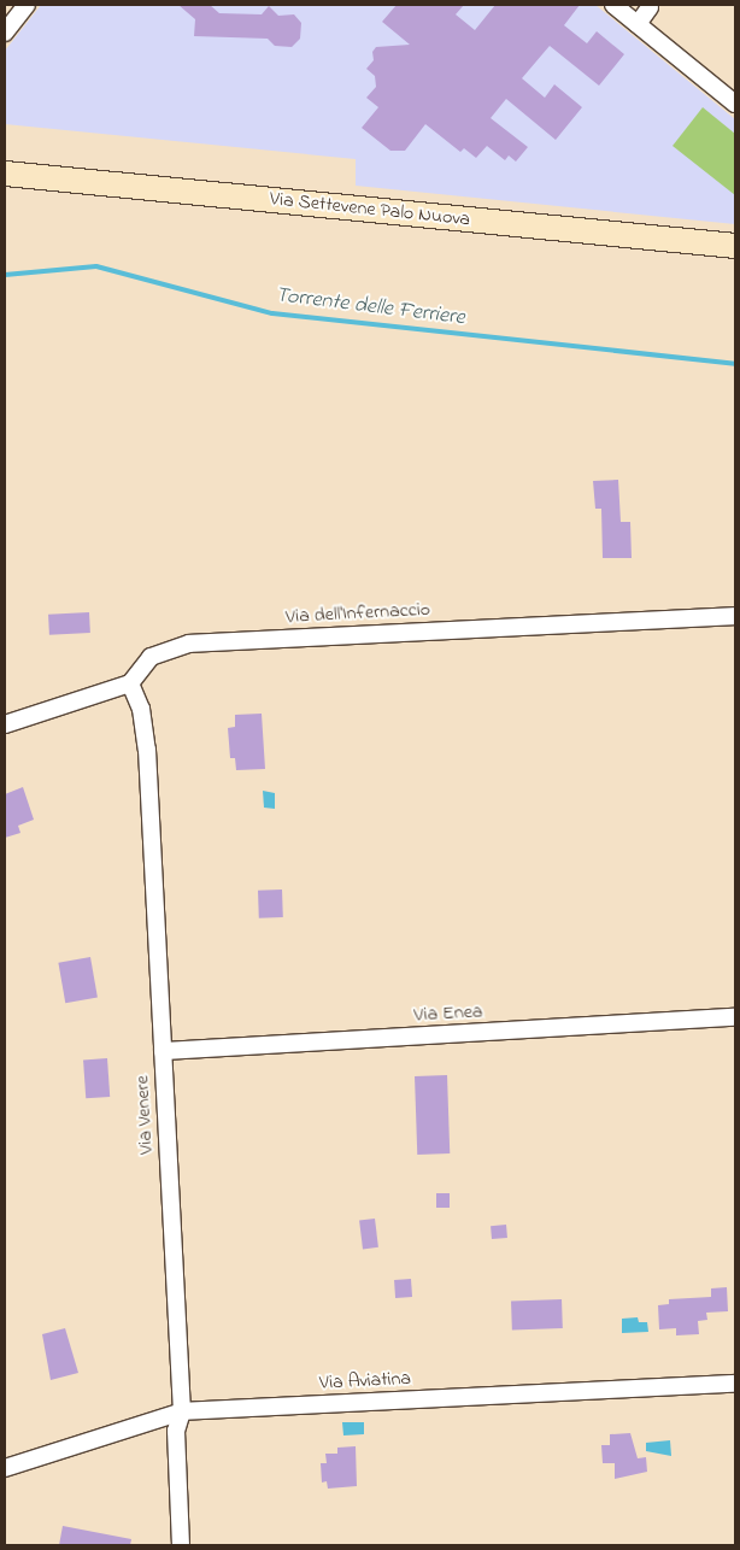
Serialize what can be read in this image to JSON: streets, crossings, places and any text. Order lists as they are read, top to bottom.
{
  "streets": {
    "main road": ["Via Settevene Palo Nuova"],
    "street": [
      "Via dell'Infernaccio",
      "Via Enea",
      "Via Venere",
      "Via Aviatina"
    ]
  },
  "crossings": [
    ["Via dell'Infernaccio", "Via Venere"],
    ["Via Enea", "Via Venere"],
    ["Via Venere", "Via Aviatina"]
  ],
  "water": ["Torrente delle Ferriere"]
}
